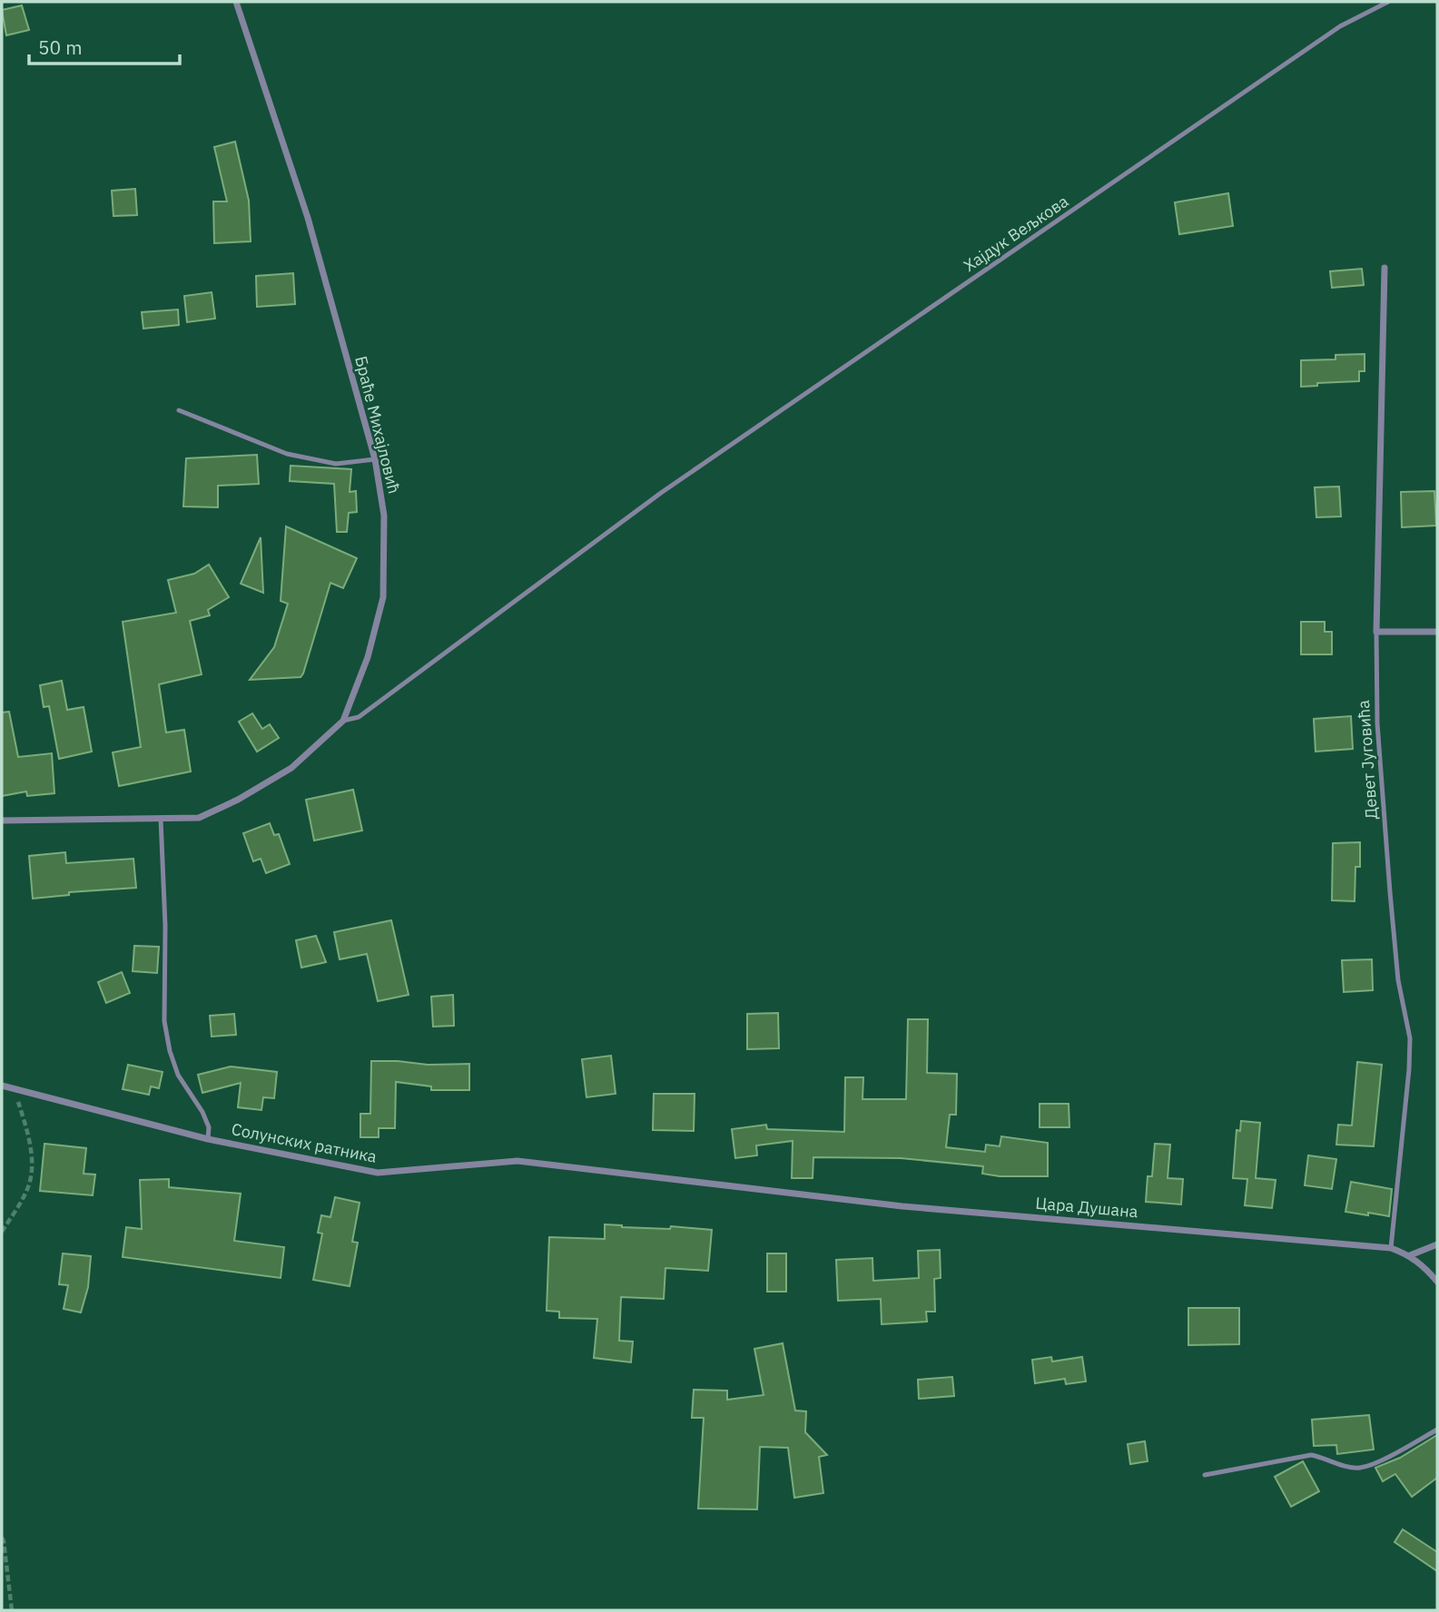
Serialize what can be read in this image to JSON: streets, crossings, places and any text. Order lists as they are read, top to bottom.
{
  "streets": {
    "street": [
      "Браће Михајловић",
      "Девет Југовића",
      "Солунских ратника",
      "Цара Душана"
    ],
    "lane": ["Хајдук Вељкова"]
  },
  "crossings": [
    ["Хајдук Вељкова", "Браће Михајловић"],
    ["Девет Југовића", "Цара Душана"],
    ["Солунских ратника", "Цара Душана"]
  ],
  "scale_bar": "50 m"
}
